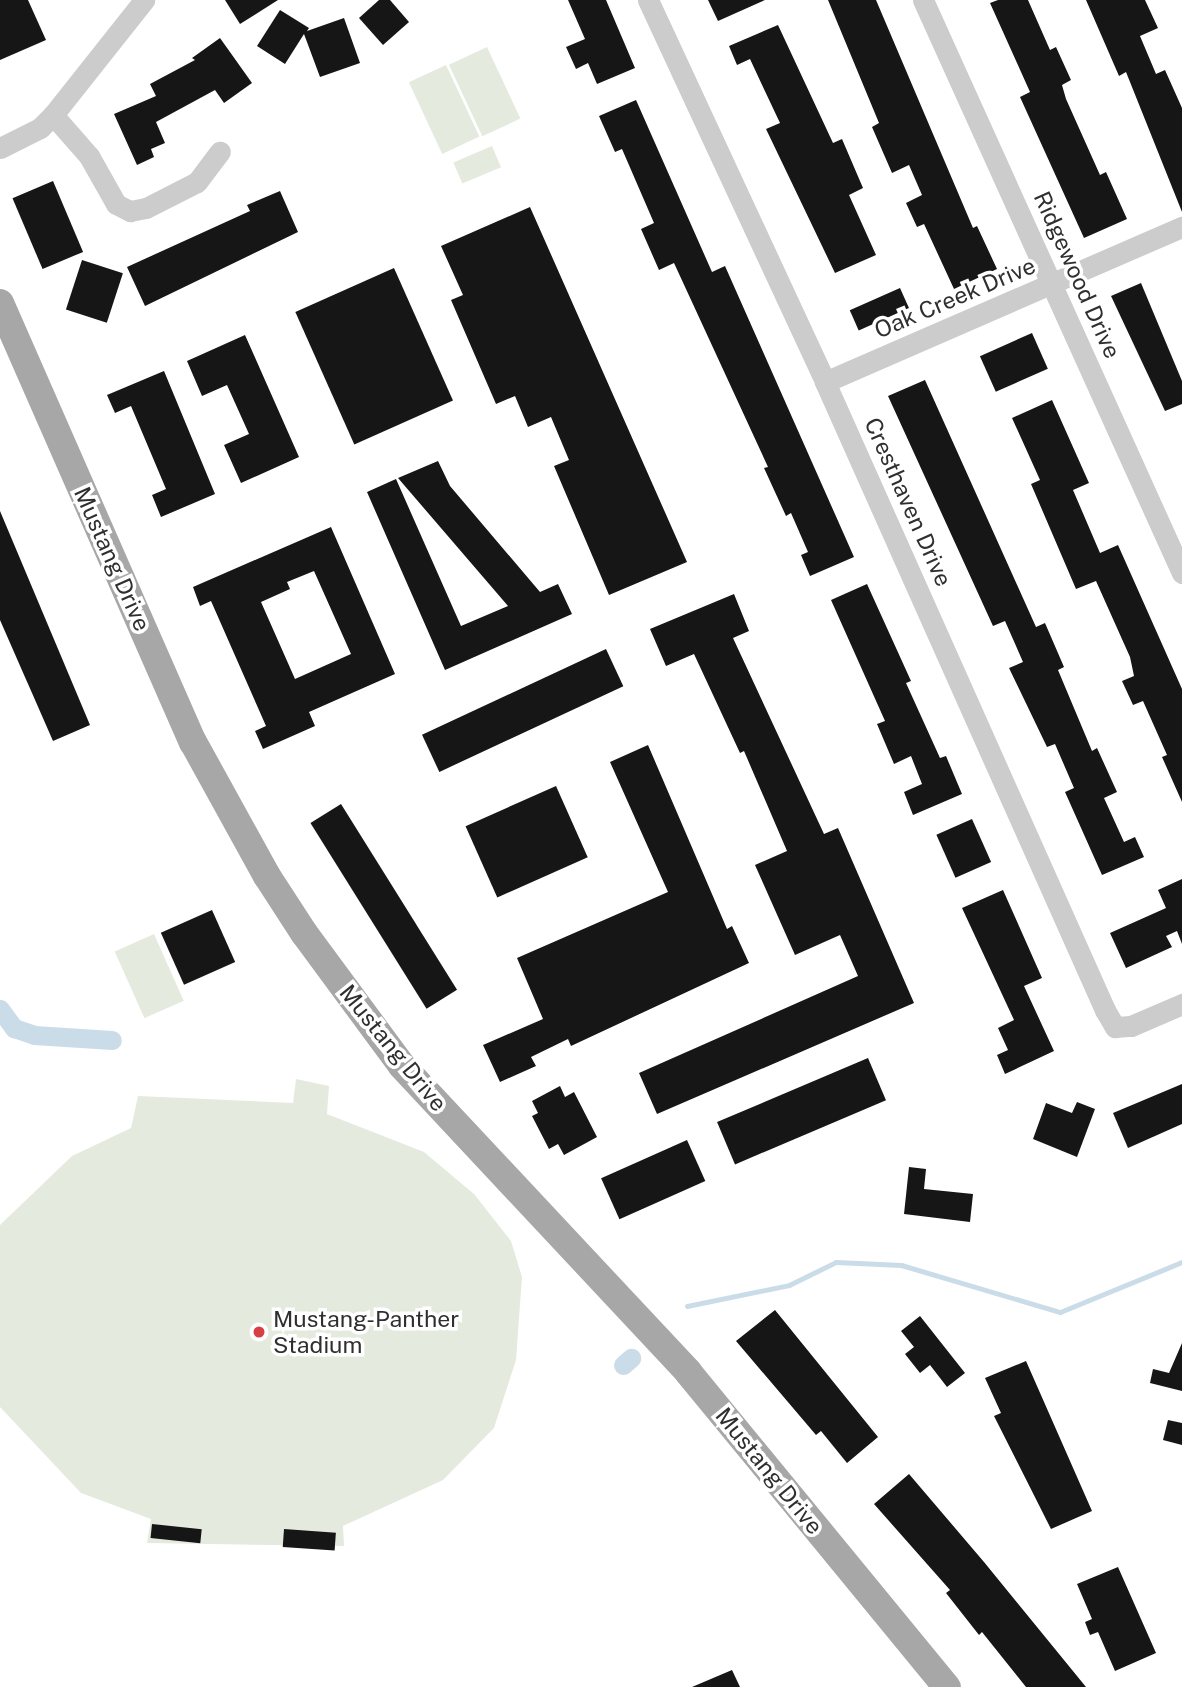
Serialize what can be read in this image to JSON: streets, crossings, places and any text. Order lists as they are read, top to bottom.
{
  "streets": {
    "main road": ["Mustang Drive"],
    "street": ["Ridgewood Drive", "Oak Creek Drive", "Cresthaven Drive"]
  },
  "crossings": [
    ["Ridgewood Drive", "Oak Creek Drive"],
    ["Oak Creek Drive", "Cresthaven Drive"]
  ],
  "places": ["Mustang-Panther Stadium"]
}
